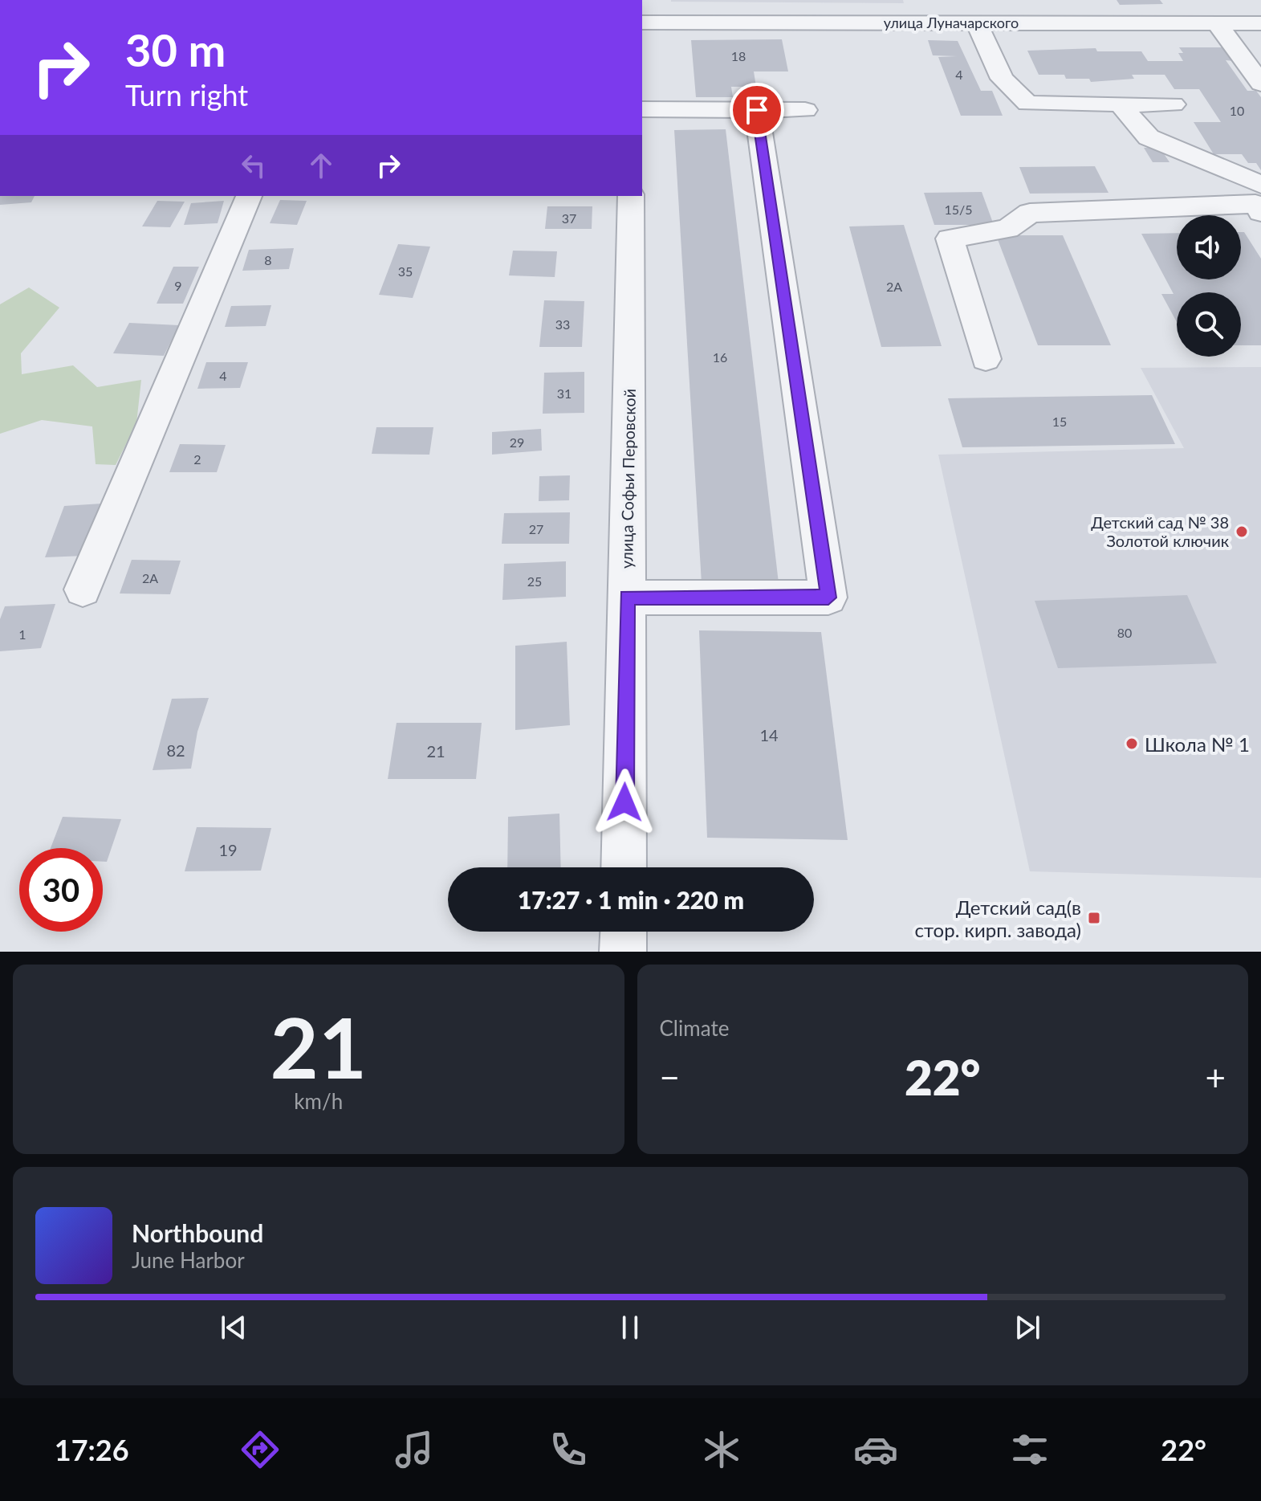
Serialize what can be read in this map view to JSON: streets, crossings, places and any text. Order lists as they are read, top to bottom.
{
  "streets": {
    "street": ["улица Луначарского", "улица Софьи Перовской"]
  },
  "places": {
    "other": ["Детский сад № 38 Золотой ключик", "Школа № 1"],
    "transit": ["Детский сад(в стор. кирп. завода)"]
  },
  "house_numbers": [
    "18",
    "4",
    "10",
    "15/5",
    "37",
    "8",
    "35",
    "9",
    "2А",
    "33",
    "16",
    "4",
    "31",
    "15",
    "29",
    "2",
    "27",
    "2А",
    "25",
    "80",
    "1",
    "14",
    "82",
    "21",
    "19"
  ],
  "page": {
    "turn": ["30 m", "Turn right"],
    "limit": "30",
    "trip": "17:27 · 1 min · 220 m",
    "tile": [
      ["21", "km/h"],
      "Climate"
    ],
    "heat": ["−", "22°", "+"],
    "song": ["Northbound", "June Harbor"],
    "tabs": ["17:26", "22°"]
  }
}
